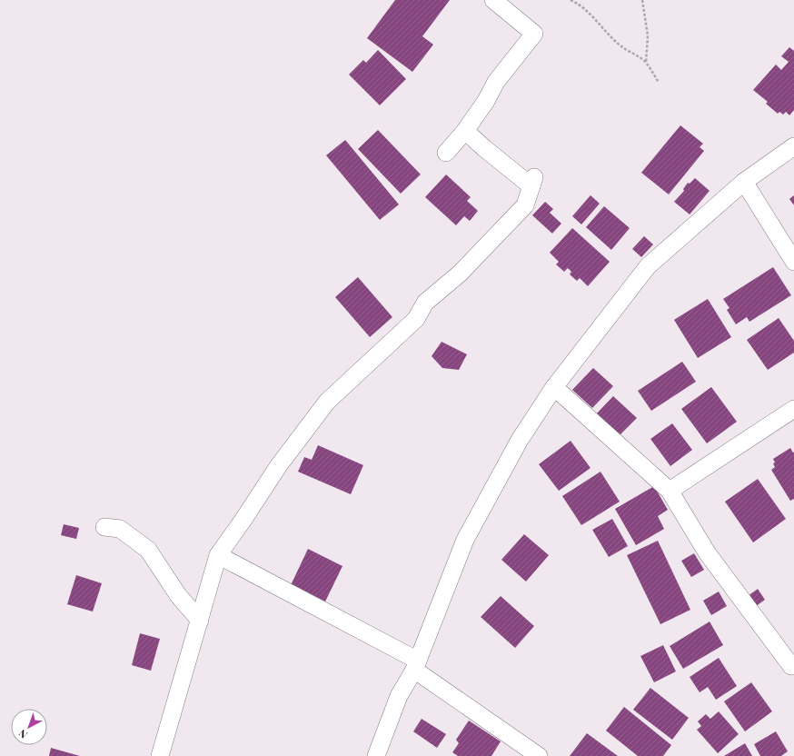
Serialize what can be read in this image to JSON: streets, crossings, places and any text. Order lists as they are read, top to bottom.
{
  "north": "bottom left"
}
